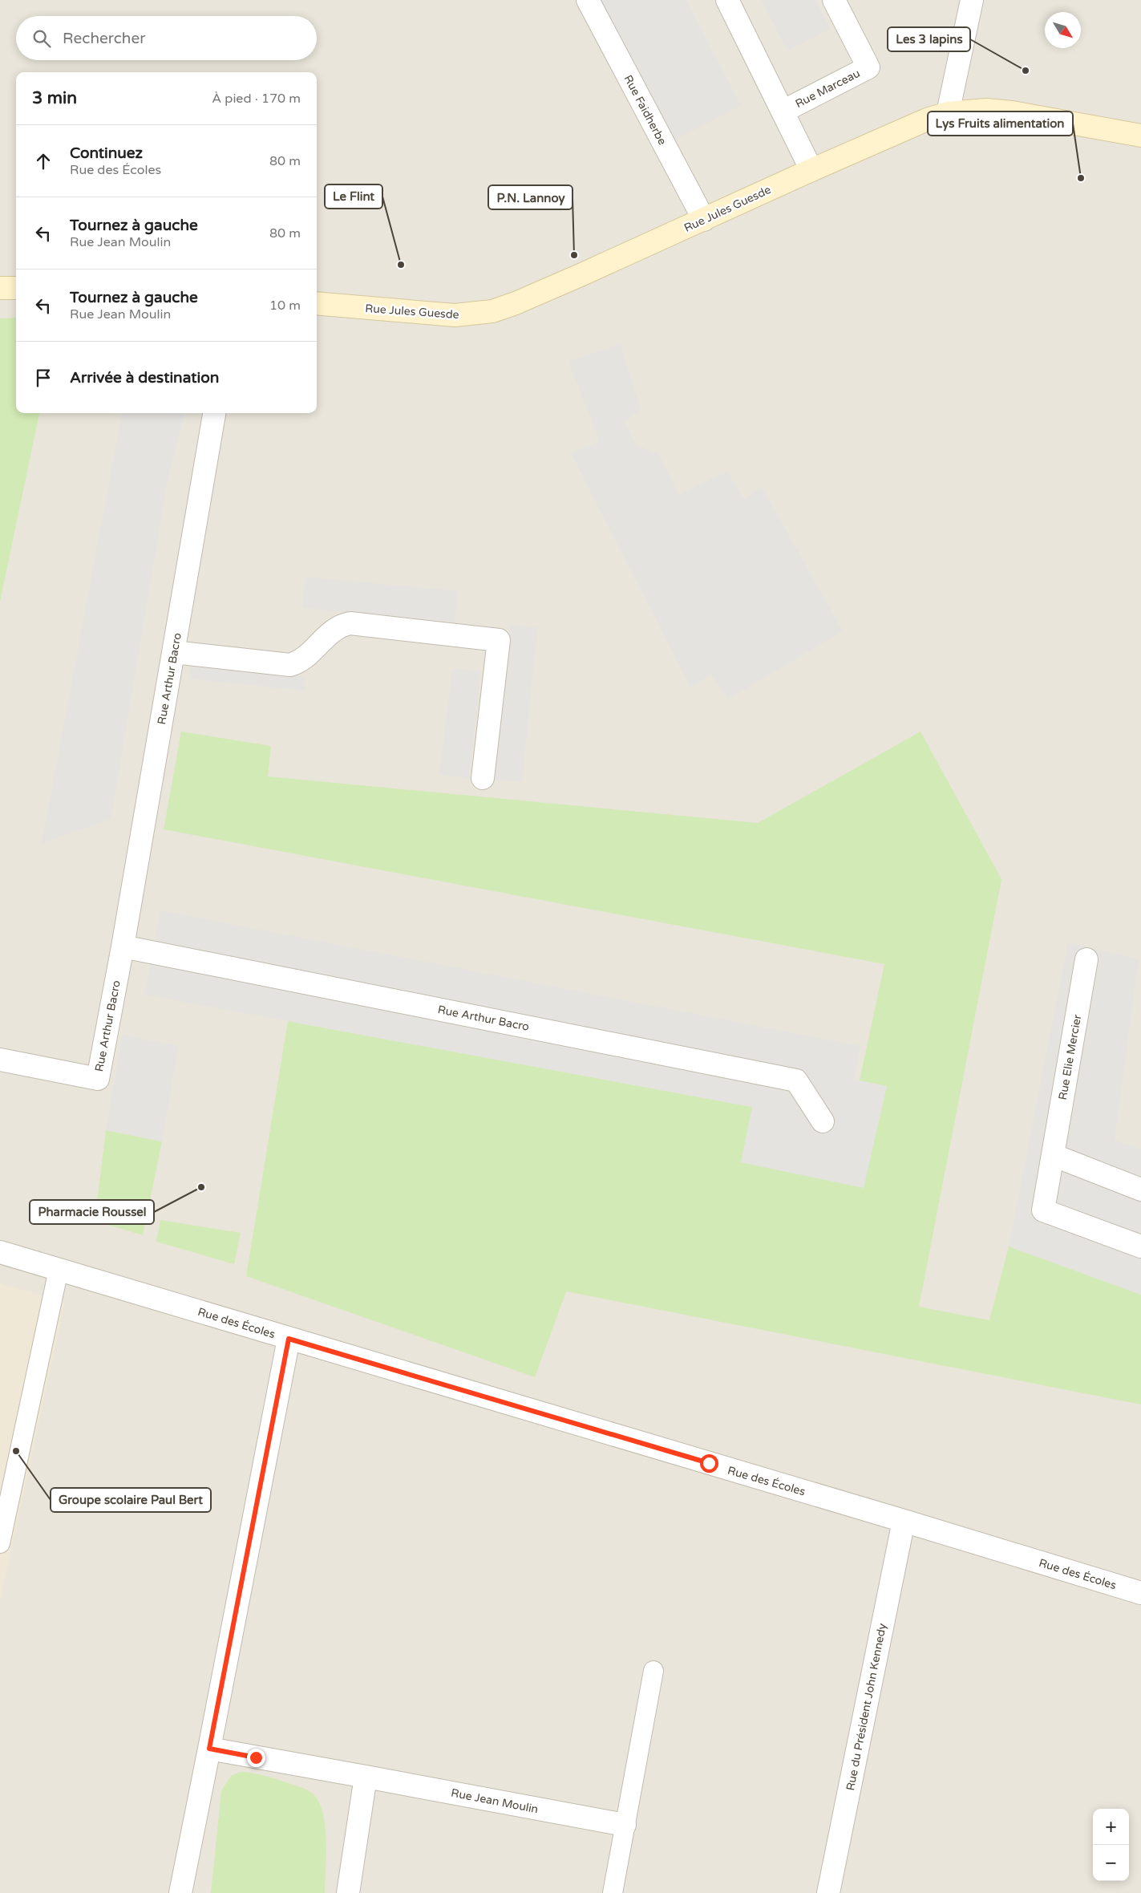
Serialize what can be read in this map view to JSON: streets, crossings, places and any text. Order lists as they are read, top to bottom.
{
  "streets": {
    "main road": ["Rue Jules Guesde"],
    "street": [
      "Rue Marceau",
      "Rue Faidherbe",
      "Rue Arthur Bacro",
      "Rue Elie Mercier",
      "Rue des Écoles",
      "Rue du Président John Kennedy",
      "Rue Jean Moulin"
    ]
  },
  "crossings": [
    ["Rue Faidherbe", "Rue Jules Guesde"],
    ["Rue des Écoles", "Rue du Président John Kennedy"]
  ],
  "places": [
    "Les 3 lapins",
    "Lys Fruits alimentation",
    "P.N. Lannoy",
    "Le Flint",
    "Pharmacie Roussel",
    "Groupe scolaire Paul Bert"
  ],
  "north": "bottom right",
  "page": {
    "search": "Rechercher",
    "heading": ["3 min", "À pied · 170 m"],
    "list": [
      ["Continuez", "Rue des Écoles", "80 m"],
      ["Tournez à gauche", "Rue Jean Moulin", "80 m"],
      ["Tournez à gauche", "Rue Jean Moulin", "10 m"],
      "Arrivée à destination"
    ],
    "map_buttons": ["+", "−"]
  }
}
